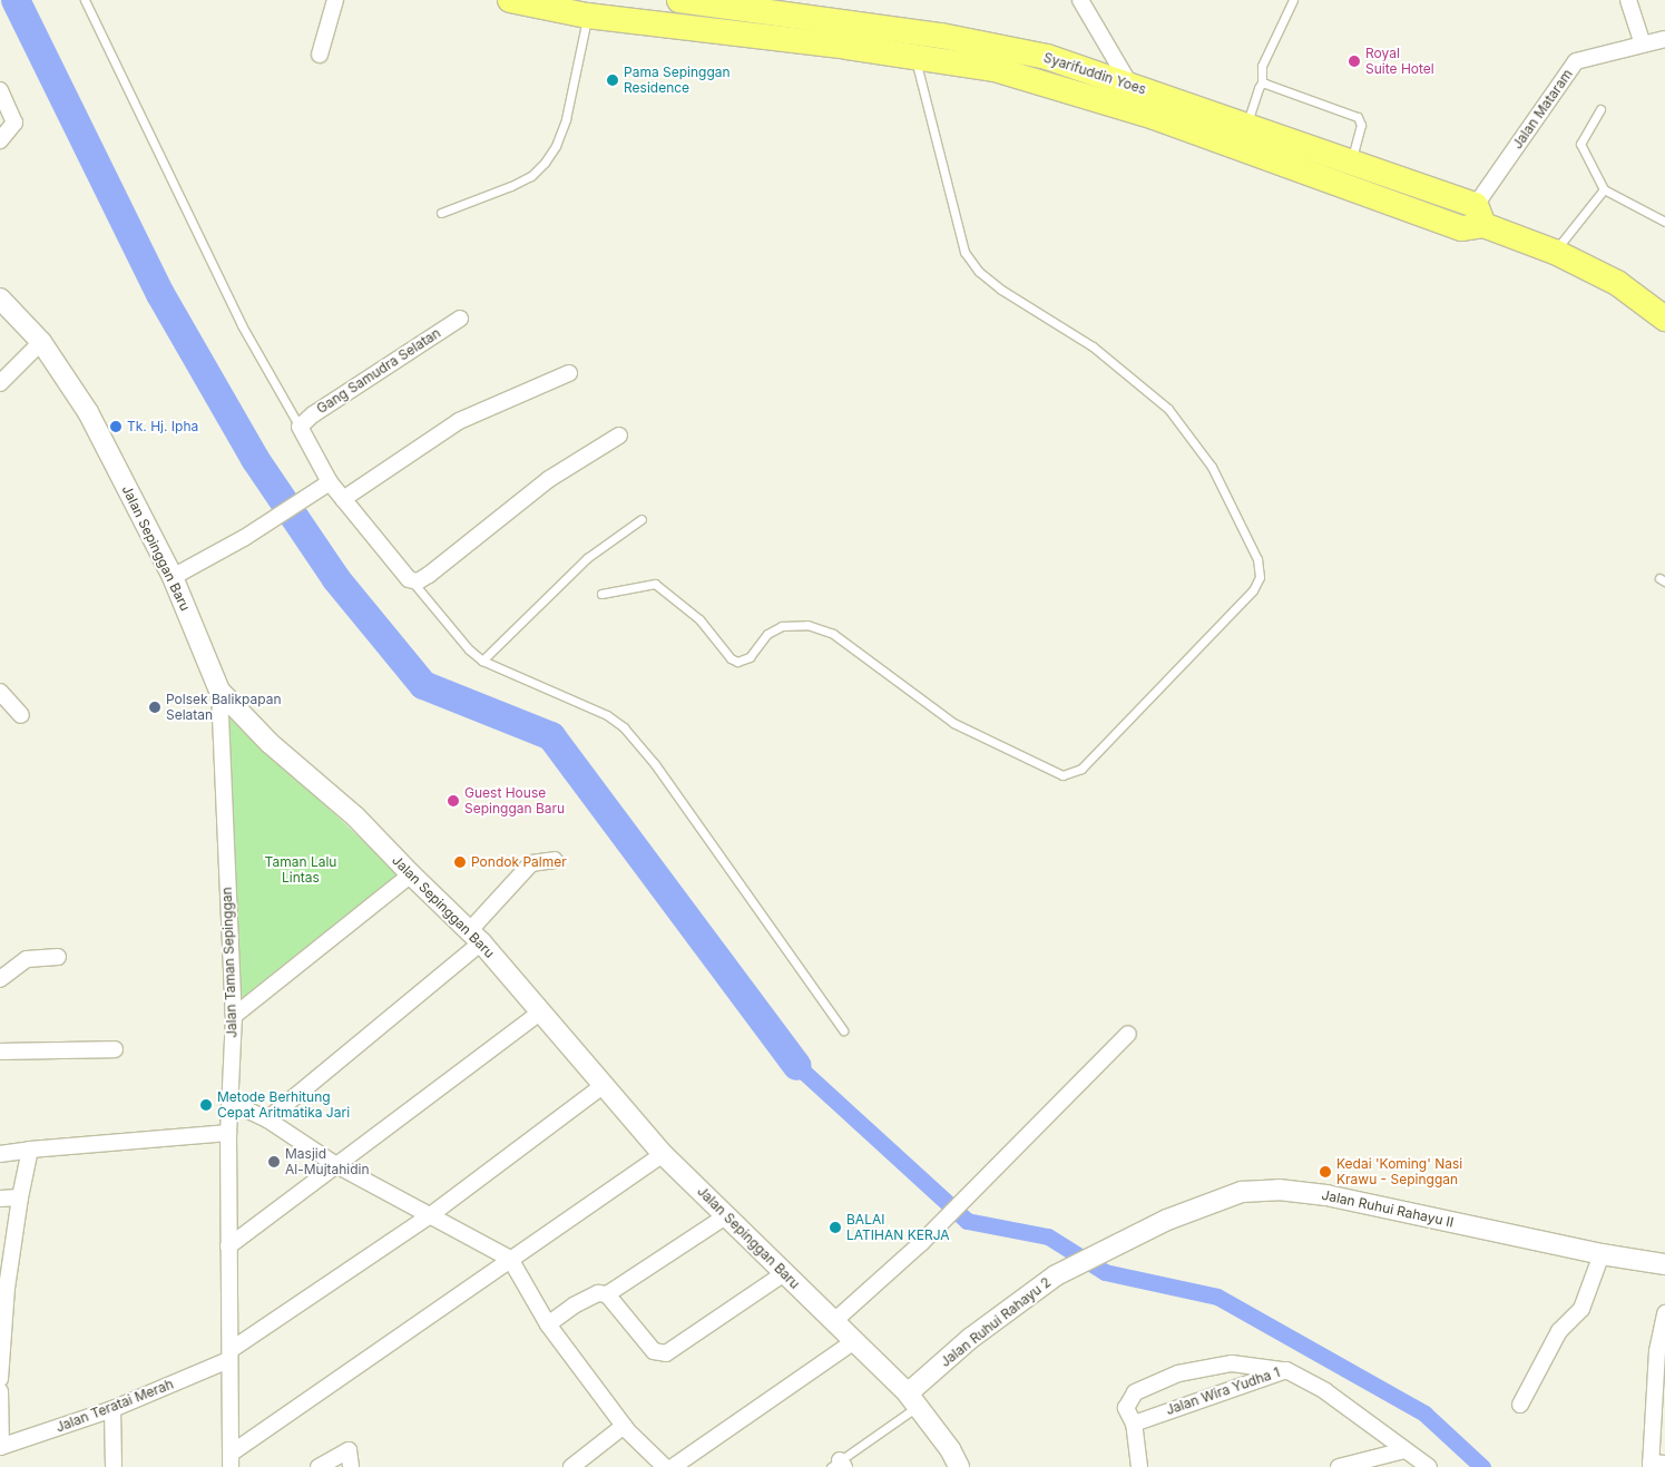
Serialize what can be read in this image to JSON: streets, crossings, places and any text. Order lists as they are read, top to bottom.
{
  "streets": {
    "highway": ["Syarifuddin Yoes"],
    "street": [
      "Jalan Mataram",
      "Gang Samudra Selatan",
      "Jalan Sepinggan Baru",
      "Jalan Taman Sepinggan",
      "Jalan Ruhui Rahayu II",
      "Jalan Ruhui Rahayu 2",
      "Jalan Wira Yudha 1",
      "Jalan Teratai Merah"
    ]
  },
  "crossings": [
    ["Syarifuddin Yoes", "Jalan Mataram"],
    ["Jalan Sepinggan Baru", "Jalan Taman Sepinggan"],
    ["Jalan Sepinggan Baru", "Jalan Ruhui Rahayu 2"],
    ["Jalan Sepinggan Baru", "Jalan Teratai Merah"],
    ["Jalan Taman Sepinggan", "Jalan Teratai Merah"],
    ["Jalan Ruhui Rahayu II", "Jalan Ruhui Rahayu 2"]
  ],
  "parks": ["Taman Lalu Lintas"],
  "places": [
    "Royal Suite Hotel",
    "Pama Sepinggan Residence",
    "Tk. Hj. Ipha",
    "Polsek Balikpapan Selatan",
    "Guest House Sepinggan Baru",
    "Pondok Palmer",
    "Metode Berhitung Cepat Aritmatika Jari",
    "Masjid Al-Mujtahidin",
    "Kedai 'Koming' Nasi Krawu - Sepinggan",
    "BALAI LATIHAN KERJA"
  ]
}
